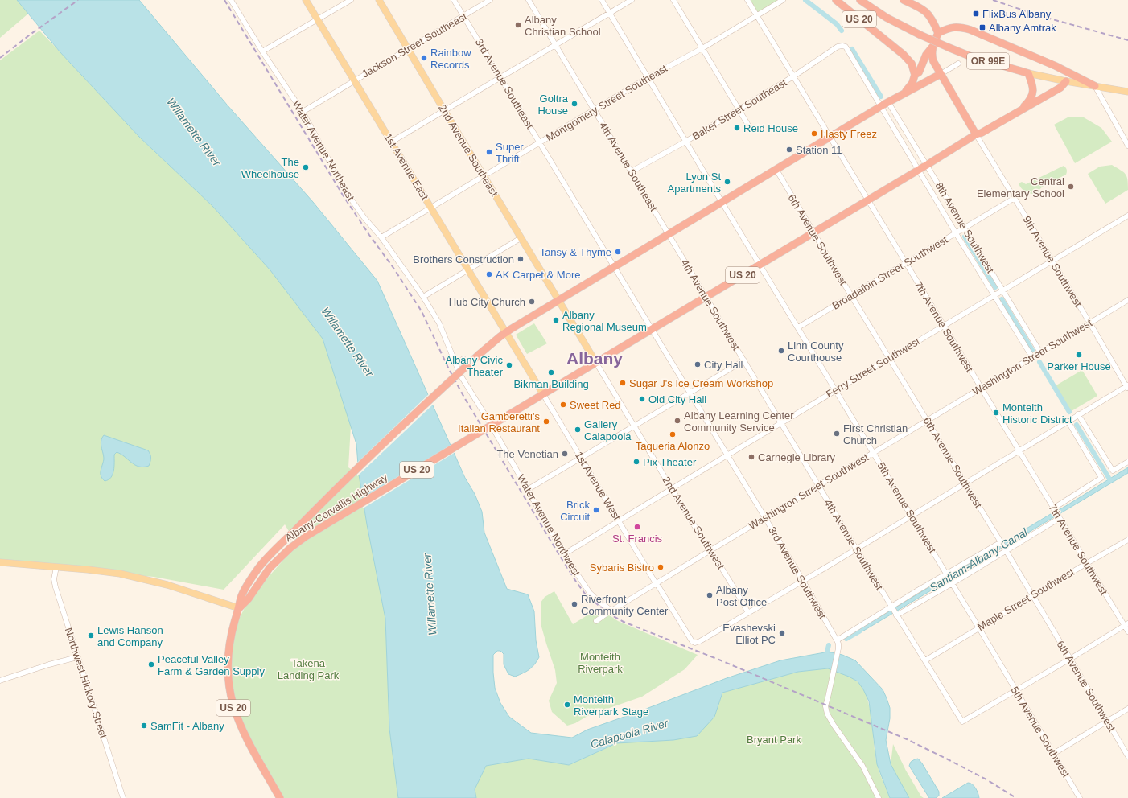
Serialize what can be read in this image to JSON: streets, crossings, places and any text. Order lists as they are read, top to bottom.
{
  "streets": {
    "highway": ["US 20", "OR 99E", "Albany-Corvallis Highway"],
    "main road": [
      "2nd Avenue Southeast",
      "1st Avenue East",
      "1st Avenue West",
      "2nd Avenue Southwest"
    ],
    "street": [
      "Jackson Street Southeast",
      "3rd Avenue Southeast",
      "Montgomery Street Southeast",
      "Baker Street Southeast",
      "Water Avenue Northeast",
      "4th Avenue Southeast",
      "8th Avenue Southwest",
      "6th Avenue Southwest",
      "9th Avenue Southwest",
      "Broadalbin Street Southwest",
      "4th Avenue Southwest",
      "7th Avenue Southwest",
      "Washington Street Southwest",
      "Ferry Street Southwest",
      "5th Avenue Southwest",
      "Water Avenue Northwest",
      "3rd Avenue Southwest",
      "Maple Street Southwest",
      "Northwest Hickory Street"
    ]
  },
  "crossings": [
    ["US 20", "3rd Avenue Southeast"],
    ["US 20", "2nd Avenue Southeast"],
    ["US 20", "1st Avenue East"],
    ["US 20", "4th Avenue Southeast"],
    ["US 20", "8th Avenue Southwest"],
    ["US 20", "6th Avenue Southwest"],
    ["US 20", "9th Avenue Southwest"],
    ["US 20", "4th Avenue Southwest"],
    ["US 20", "7th Avenue Southwest"],
    ["US 20", "1st Avenue West"],
    ["US 20", "Albany-Corvallis Highway"],
    ["US 20", "5th Avenue Southwest"],
    ["US 20", "2nd Avenue Southwest"],
    ["US 20", "3rd Avenue Southwest"],
    ["Jackson Street Southeast", "3rd Avenue Southeast"],
    ["Jackson Street Southeast", "Water Avenue Northeast"],
    ["Jackson Street Southeast", "2nd Avenue Southeast"],
    ["Jackson Street Southeast", "1st Avenue East"],
    ["3rd Avenue Southeast", "Montgomery Street Southeast"],
    ["3rd Avenue Southeast", "3rd Avenue Southwest"],
    ["Montgomery Street Southeast", "Water Avenue Northeast"],
    ["Montgomery Street Southeast", "2nd Avenue Southeast"],
    ["Montgomery Street Southeast", "1st Avenue East"],
    ["Montgomery Street Southeast", "4th Avenue Southeast"],
    ["Montgomery Street Southeast", "7th Avenue Southwest"],
    ["Montgomery Street Southeast", "5th Avenue Southwest"],
    ["Baker Street Southeast", "4th Avenue Southeast"],
    ["Baker Street Southeast", "8th Avenue Southwest"],
    ["Baker Street Southeast", "7th Avenue Southwest"],
    ["Baker Street Southeast", "5th Avenue Southwest"],
    ["Water Avenue Northeast", "Water Avenue Northwest"],
    ["2nd Avenue Southeast", "2nd Avenue Southwest"],
    ["1st Avenue East", "1st Avenue West"],
    ["1st Avenue East", "Albany-Corvallis Highway"],
    ["4th Avenue Southeast", "4th Avenue Southwest"],
    ["8th Avenue Southwest", "Broadalbin Street Southwest"],
    ["8th Avenue Southwest", "Washington Street Southwest"],
    ["8th Avenue Southwest", "Ferry Street Southwest"],
    ["6th Avenue Southwest", "Broadalbin Street Southwest"],
    ["6th Avenue Southwest", "Washington Street Southwest"],
    ["6th Avenue Southwest", "Ferry Street Southwest"],
    ["6th Avenue Southwest", "Maple Street Southwest"],
    ["9th Avenue Southwest", "Broadalbin Street Southwest"],
    ["9th Avenue Southwest", "Washington Street Southwest"],
    ["9th Avenue Southwest", "Ferry Street Southwest"],
    ["Broadalbin Street Southwest", "7th Avenue Southwest"],
    ["Broadalbin Street Southwest", "5th Avenue Southwest"],
    ["4th Avenue Southwest", "Washington Street Southwest"],
    ["4th Avenue Southwest", "Ferry Street Southwest"],
    ["4th Avenue Southwest", "5th Avenue Southwest"],
    ["4th Avenue Southwest", "Maple Street Southwest"],
    ["7th Avenue Southwest", "Washington Street Southwest"],
    ["7th Avenue Southwest", "Ferry Street Southwest"],
    ["7th Avenue Southwest", "Maple Street Southwest"],
    ["Washington Street Southwest", "1st Avenue West"],
    ["Washington Street Southwest", "5th Avenue Southwest"],
    ["Washington Street Southwest", "2nd Avenue Southwest"],
    ["Washington Street Southwest", "Water Avenue Northwest"],
    ["Washington Street Southwest", "3rd Avenue Southwest"],
    ["Ferry Street Southwest", "1st Avenue West"],
    ["Ferry Street Southwest", "5th Avenue Southwest"],
    ["Ferry Street Southwest", "2nd Avenue Southwest"],
    ["Ferry Street Southwest", "Water Avenue Northwest"],
    ["Ferry Street Southwest", "3rd Avenue Southwest"],
    ["1st Avenue West", "Albany-Corvallis Highway"],
    ["1st Avenue West", "2nd Avenue Southwest"],
    ["5th Avenue Southwest", "Maple Street Southwest"]
  ],
  "districts": ["Albany"],
  "water": ["Willamette River", "Santiam-Albany Canal", "Calapooia River"],
  "parks": ["Monteith Riverpark", "Takena Landing Park", "Bryant Park"],
  "places": {
    "transit": ["FlixBus Albany", "Albany Amtrak"],
    "other": [
      "Albany Christian School",
      "Rainbow Records",
      "Goltra House",
      "Reid House",
      "Hasty Freez",
      "Station 11",
      "Super Thrift",
      "The Wheelhouse",
      "Lyon St Apartments",
      "Central Elementary School",
      "Tansy & Thyme",
      "Brothers Construction",
      "AK Carpet & More",
      "Hub City Church",
      "Albany Regional Museum",
      "Linn County Courthouse",
      "Parker House",
      "City Hall",
      "Albany Civic Theater",
      "Bikman Building",
      "Sugar J's Ice Cream Workshop",
      "Old City Hall",
      "Sweet Red",
      "Monteith Historic District",
      "Albany Learning Center Community Service",
      "Gamberetti's Italian Restaurant",
      "Gallery Calapooia",
      "First Christian Church",
      "Taqueria Alonzo",
      "The Venetian",
      "Carnegie Library",
      "Pix Theater",
      "Brick Circuit",
      "St. Francis",
      "Sybaris Bistro",
      "Albany Post Office",
      "Riverfront Community Center",
      "Evashevski Elliot PC",
      "Lewis Hanson and Company",
      "Peaceful Valley Farm & Garden Supply",
      "Monteith Riverpark Stage",
      "SamFit - Albany"
    ]
  }
}
